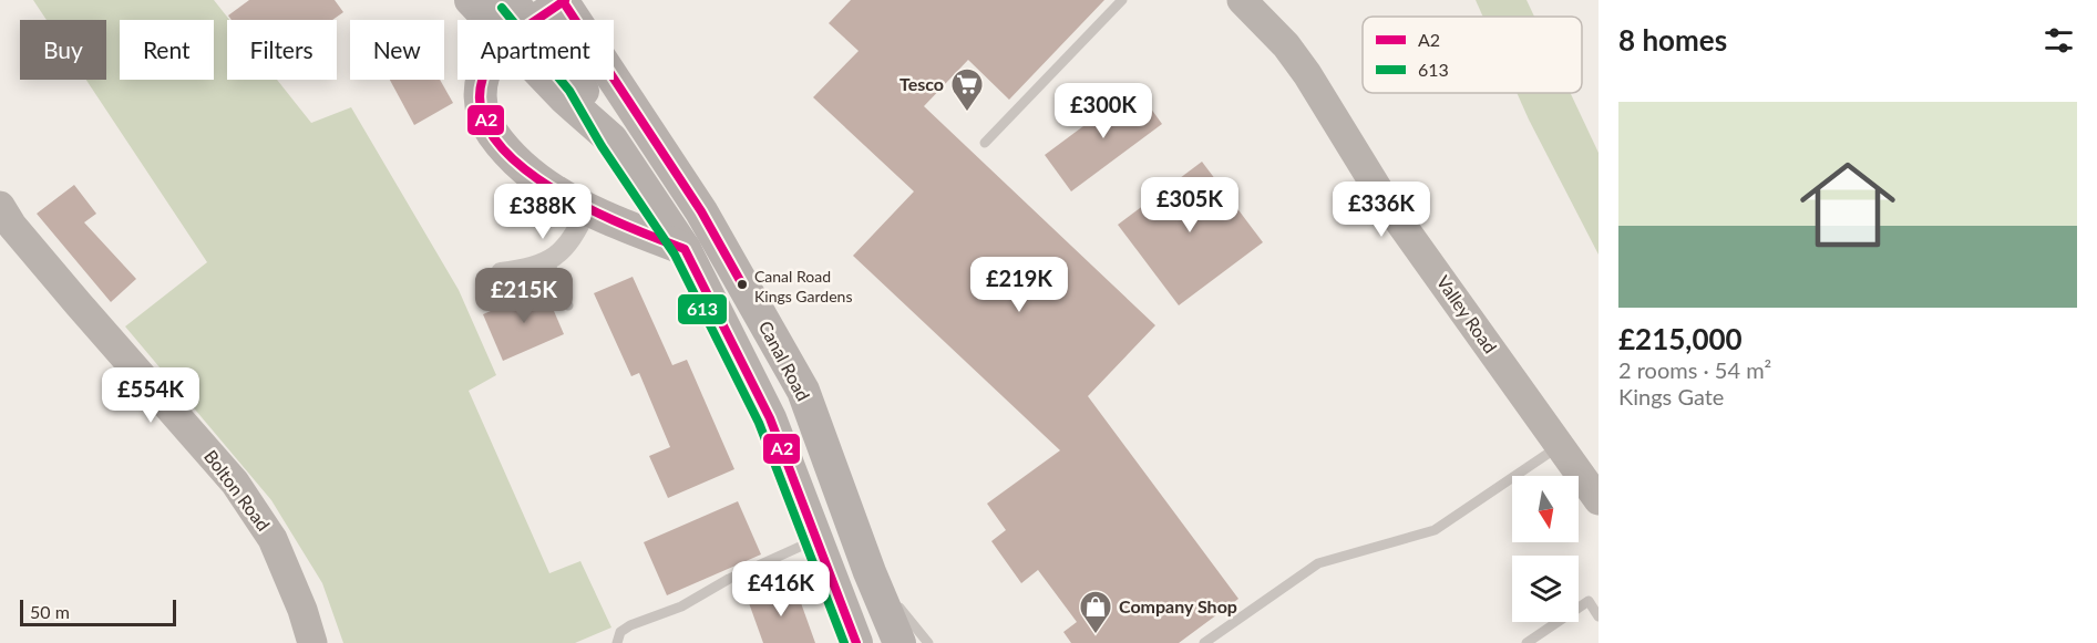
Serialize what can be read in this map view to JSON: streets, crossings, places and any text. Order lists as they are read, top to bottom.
{
  "streets": {
    "main road": ["Canal Road"],
    "street": ["Valley Road", "Bolton Road"]
  },
  "places": {
    "supermarket": ["Tesco"],
    "other": ["Canal Road Kings Gardens"],
    "shop": ["Company Shop"]
  },
  "lines": ["transit line A2", "transit line 613"],
  "legend": ["A2", "613"],
  "scale_bar": "50 m",
  "north": "bottom",
  "page": {
    "heading": "8 homes",
    "chip": [
      "Buy",
      "Rent",
      "Filters",
      "New",
      "Apartment"
    ],
    "list": [
      {
        "name": "£215,000",
        "note": "2 rooms · 54 m² · Kings Gate"
      }
    ],
    "price": [
      "£300K",
      "£305K",
      "£336K",
      "£388K",
      "£219K",
      "£215K",
      "£554K",
      "£416K"
    ],
    "scale": "50 m"
  }
}
